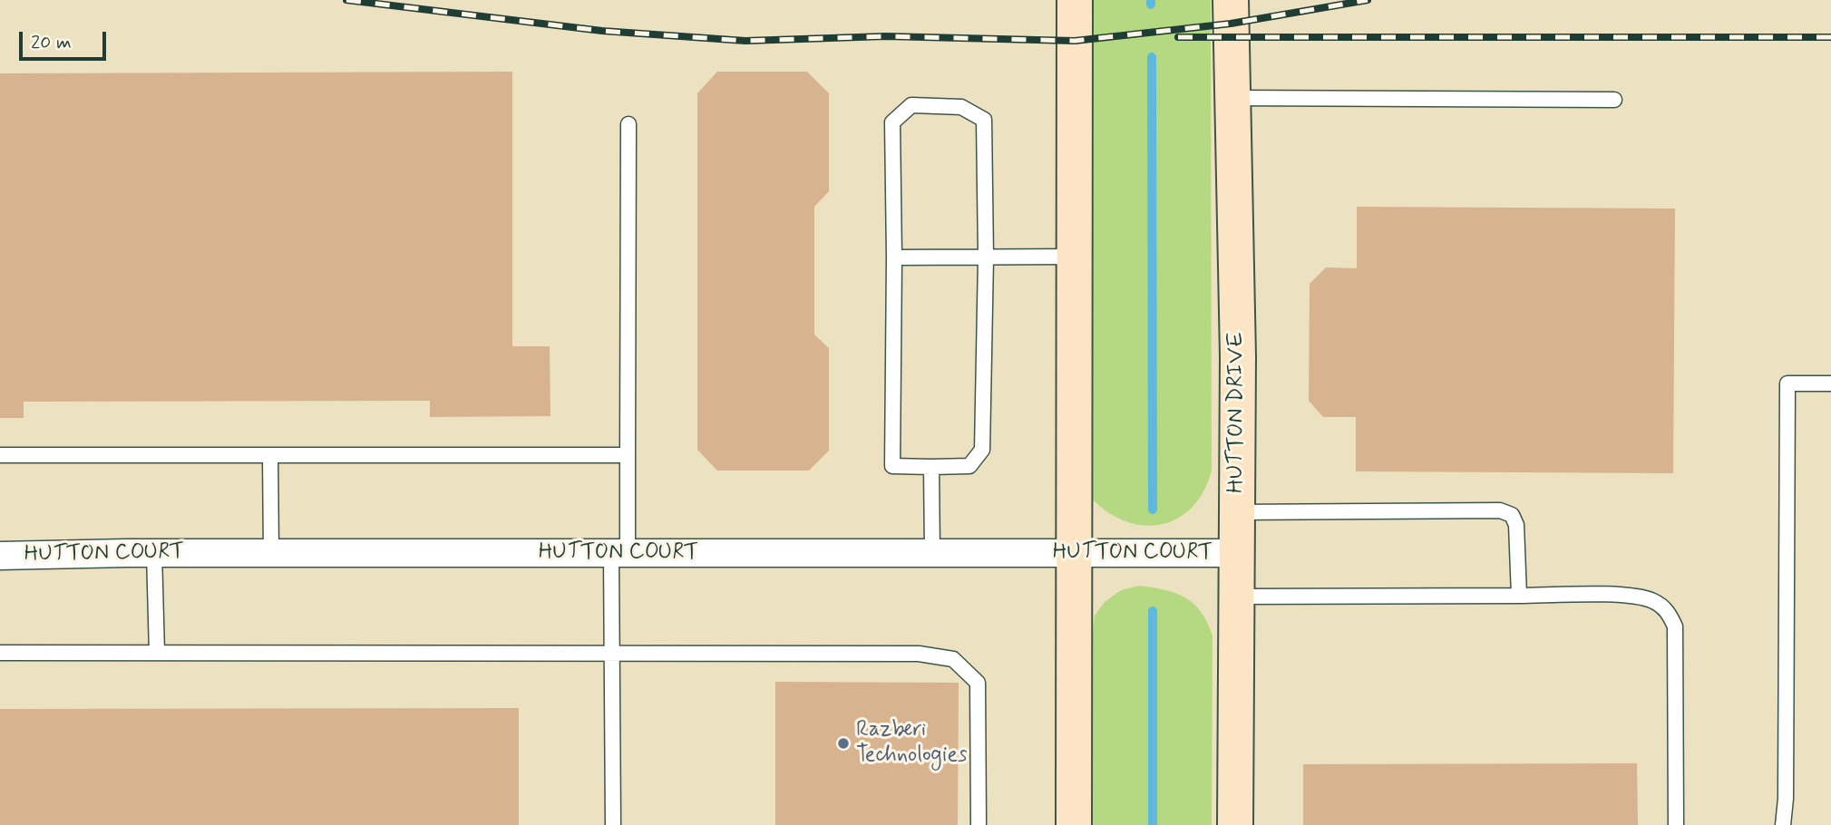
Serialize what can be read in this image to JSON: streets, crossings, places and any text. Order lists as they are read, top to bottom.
{
  "streets": {
    "street": ["HUTTON DRIVE", "HUTTON COURT"]
  },
  "crossings": [
    ["HUTTON DRIVE", "HUTTON COURT"]
  ],
  "places": ["Razberi Technologies"],
  "scale_bar": "20 m"
}
